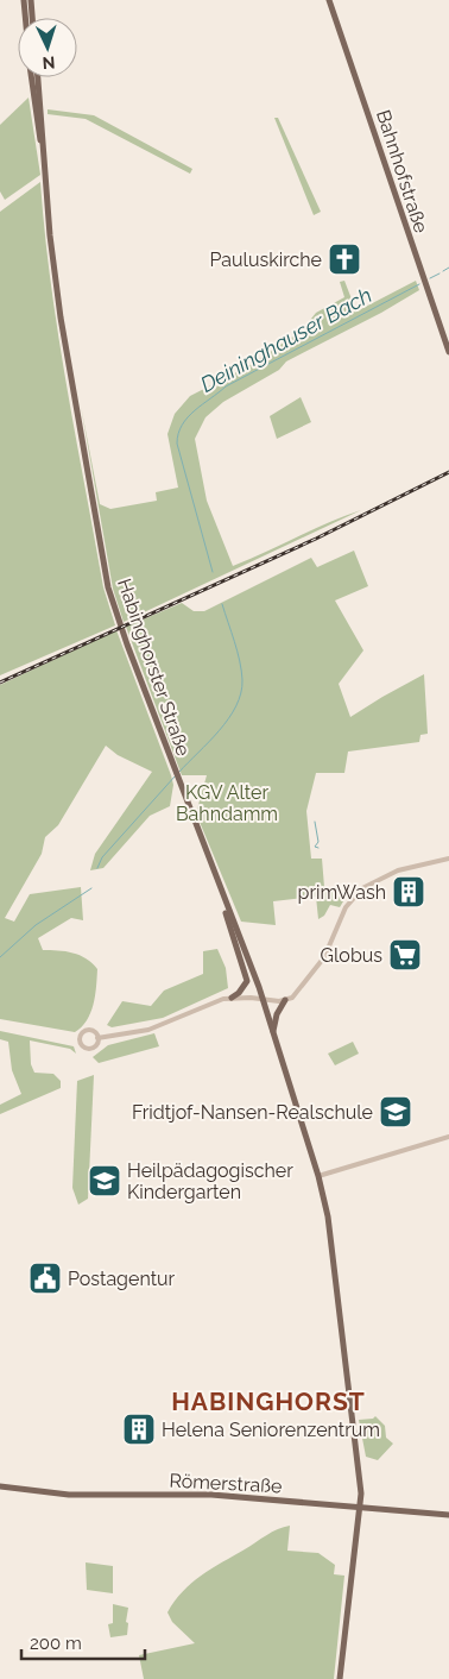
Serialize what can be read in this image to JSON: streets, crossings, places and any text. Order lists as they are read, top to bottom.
{
  "streets": {
    "main road": ["Bahnhofstraße", "Habinghorster Straße", "Römerstraße"]
  },
  "crossings": [
    ["Habinghorster Straße", "Römerstraße"]
  ],
  "districts": ["HABINGHORST"],
  "water": ["Deininghauser Bach"],
  "parks": ["KGV Alter Bahndamm"],
  "places": {
    "church": ["Pauluskirche"],
    "building": ["primWash", "Helena Seniorenzentrum"],
    "supermarket": ["Globus"],
    "school or university": ["Fridtjof-Nansen-Realschule", "Heilpädagogischer Kindergarten"],
    "public building": ["Postagentur"]
  },
  "scale_bar": "200 m",
  "north": "bottom"
}
